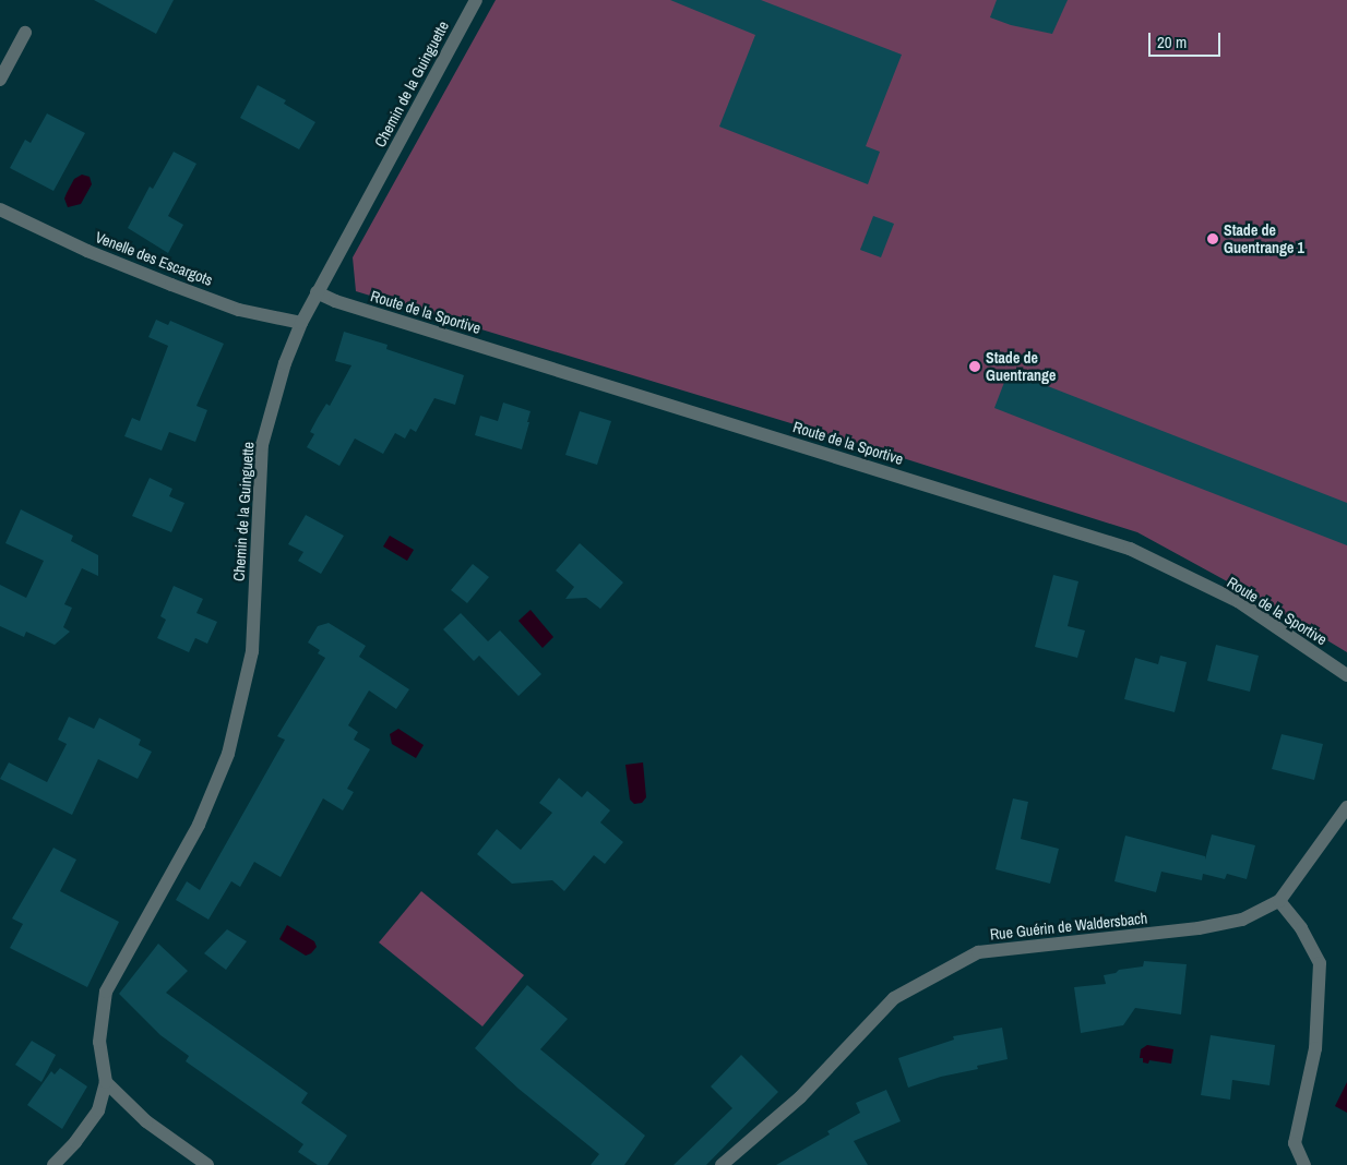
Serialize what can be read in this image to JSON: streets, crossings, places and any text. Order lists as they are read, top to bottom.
{
  "streets": {
    "street": [
      "Chemin de la Guinguette",
      "Venelle des Escargots",
      "Route de la Sportive",
      "Rue Guérin de Waldersbach"
    ]
  },
  "crossings": [
    ["Chemin de la Guinguette", "Venelle des Escargots"],
    ["Chemin de la Guinguette", "Route de la Sportive"]
  ],
  "places": ["Stade de Guentrange 1", "Stade de Guentrange"],
  "scale_bar": "20 m"
}
